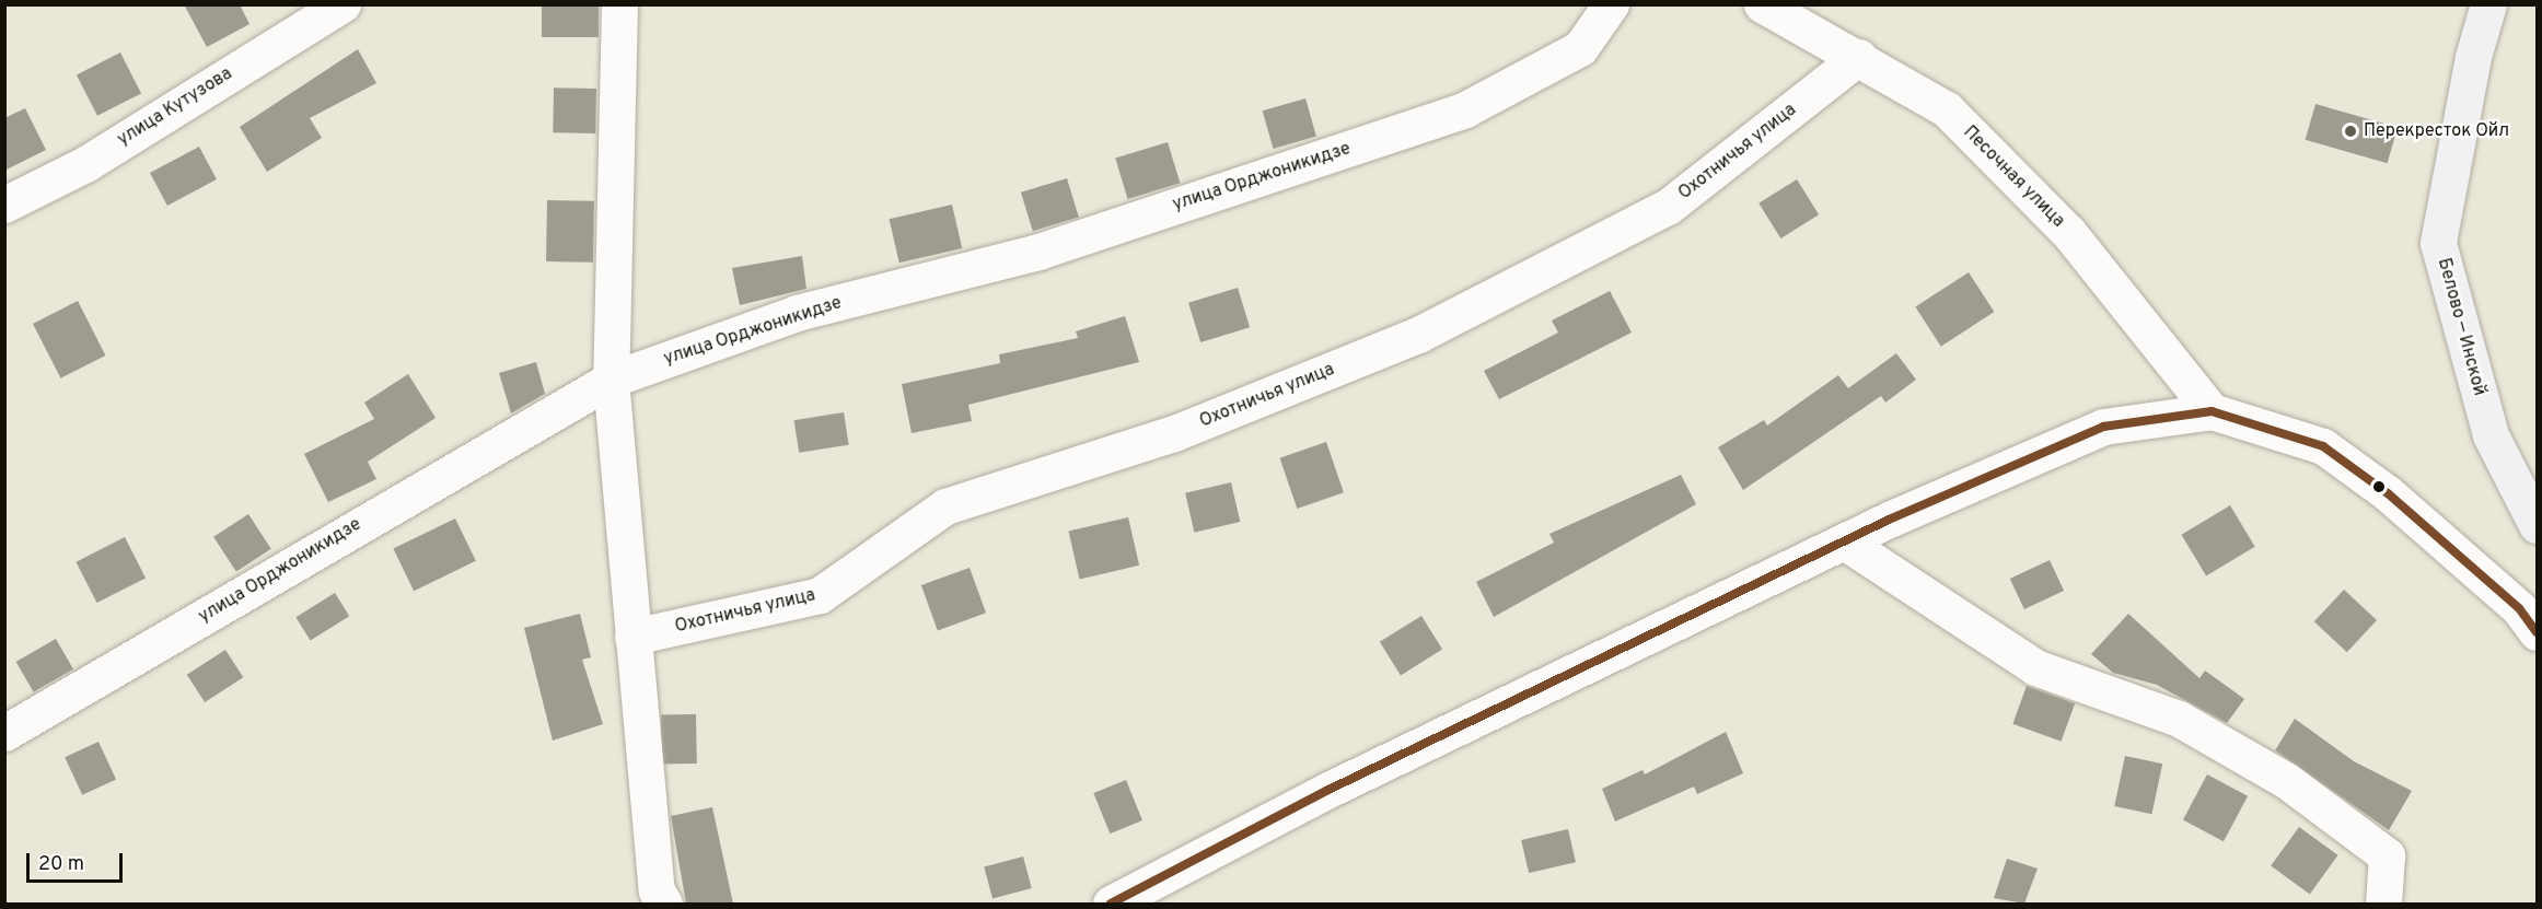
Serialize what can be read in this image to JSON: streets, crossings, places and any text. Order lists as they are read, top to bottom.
{
  "streets": {
    "main road": ["Белово — Инской"],
    "street": [
      "улица Кутузова",
      "Охотничья улица",
      "улица Орджоникидзе",
      "Песочная улица"
    ]
  },
  "crossings": [
    ["Охотничья улица", "Песочная улица"]
  ],
  "places": ["Перекресток Ойл"],
  "scale_bar": "20 m"
}
